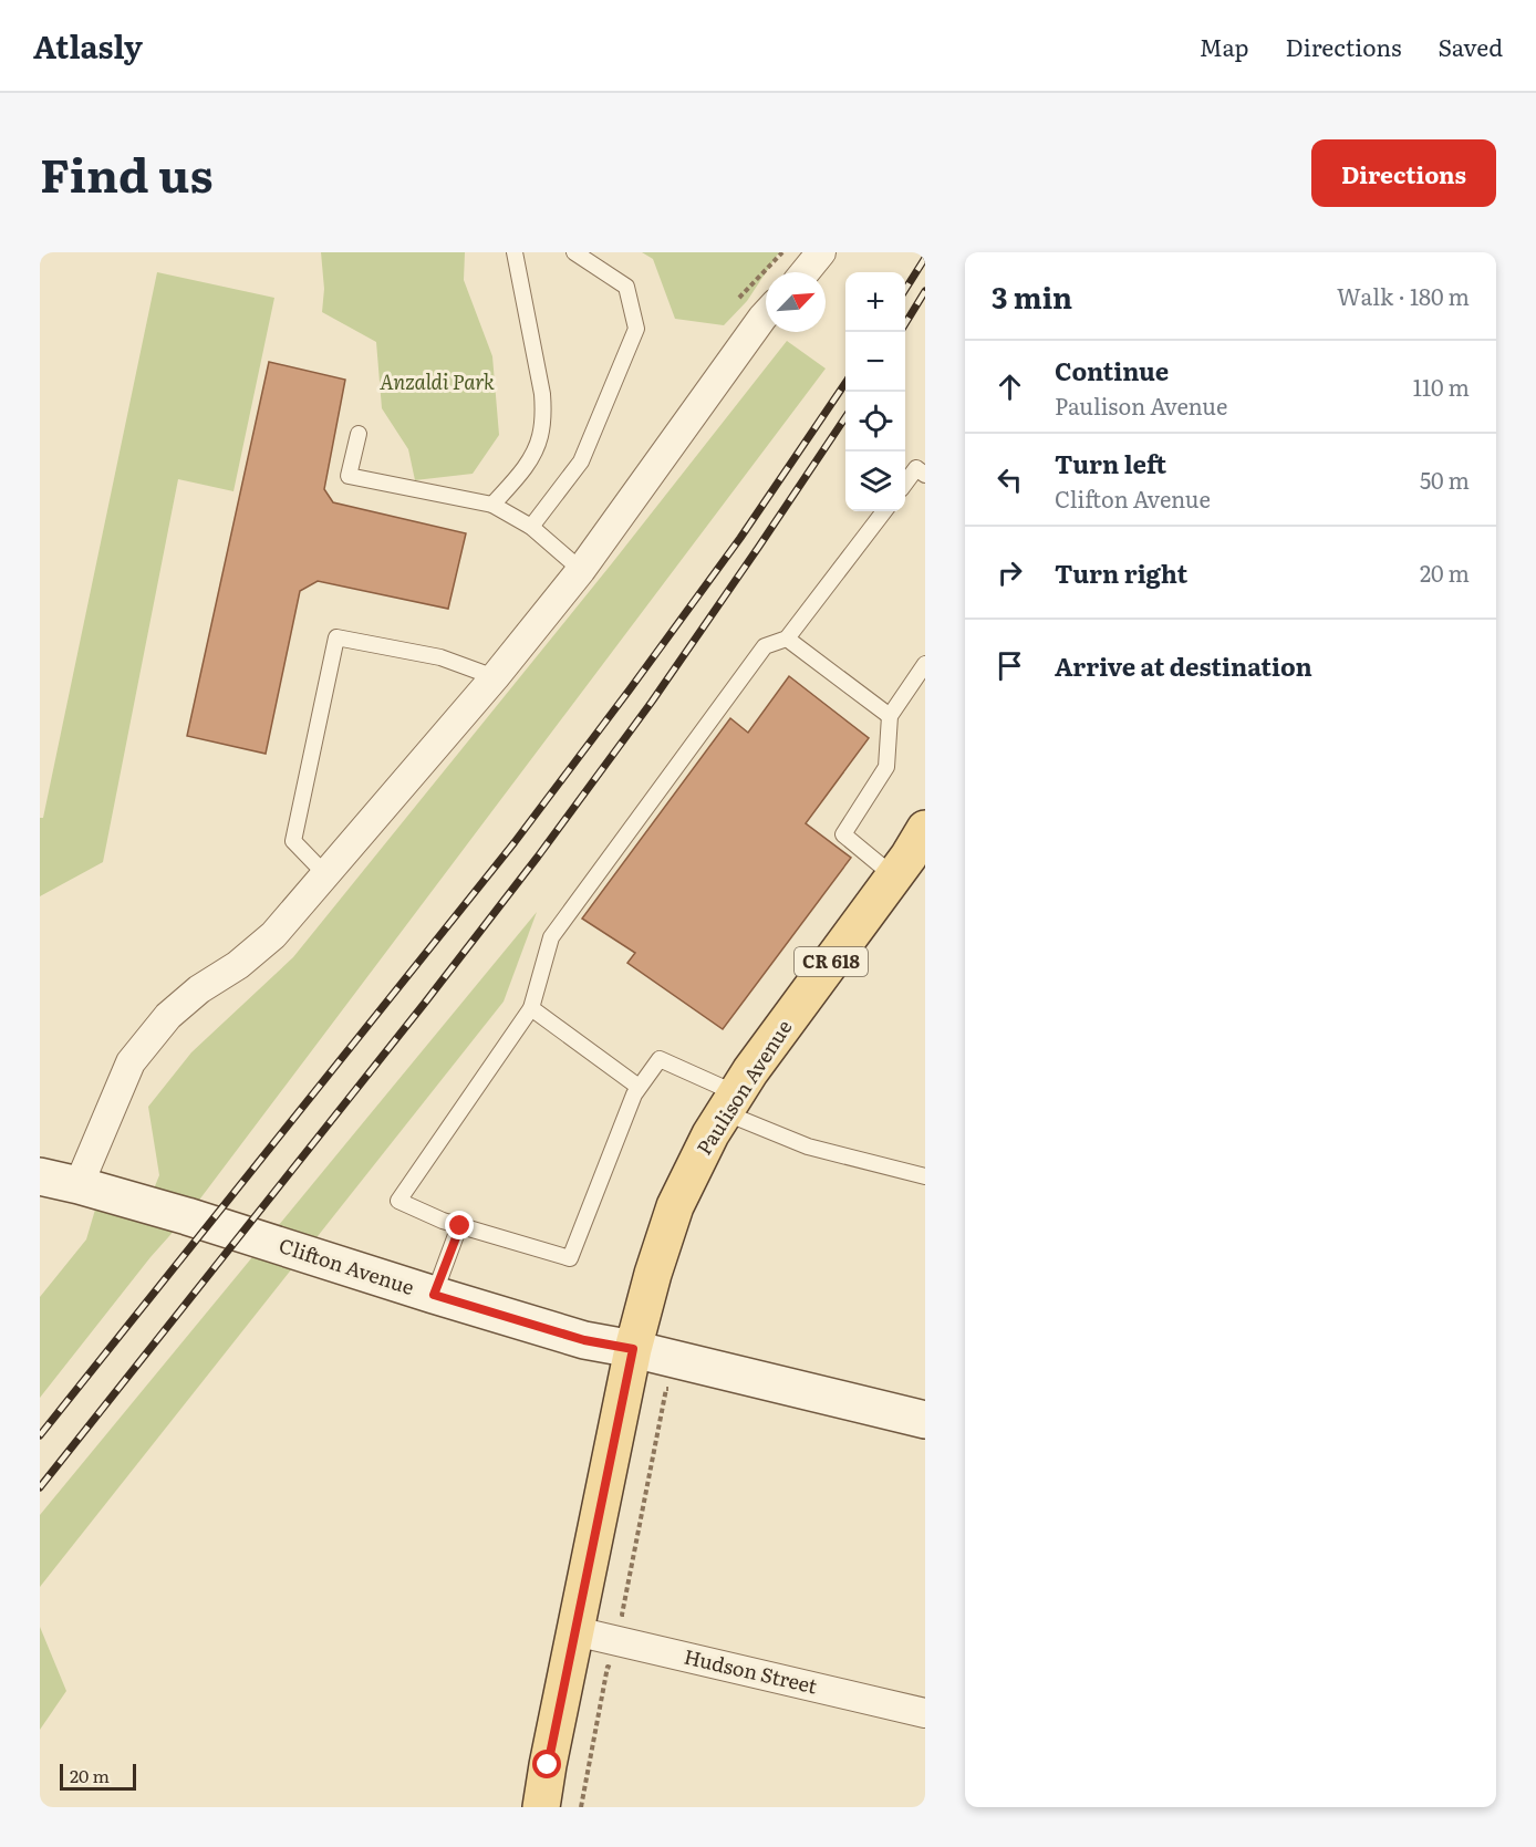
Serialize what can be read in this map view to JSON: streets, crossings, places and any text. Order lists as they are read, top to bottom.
{
  "streets": {
    "main road": ["CR 618", "Paulison Avenue", "Clifton Avenue"],
    "street": ["Hudson Street"]
  },
  "crossings": [
    ["Paulison Avenue", "Clifton Avenue"],
    ["Paulison Avenue", "Hudson Street"]
  ],
  "parks": ["Anzaldi Park"],
  "scale_bar": "20 m",
  "north": "top right",
  "page": {
    "header": "Atlasly",
    "nav": ["Map", "Directions", "Saved"],
    "title": "Find us",
    "buttons": "Directions",
    "heading": ["3 min", "Walk · 180 m"],
    "map_buttons": ["+", "−"],
    "list": [
      ["Continue", "Paulison Avenue", "110 m"],
      ["Turn left", "Clifton Avenue", "50 m"],
      ["Turn right", "20 m"],
      "Arrive at destination"
    ],
    "scale": "20 m"
  }
}
